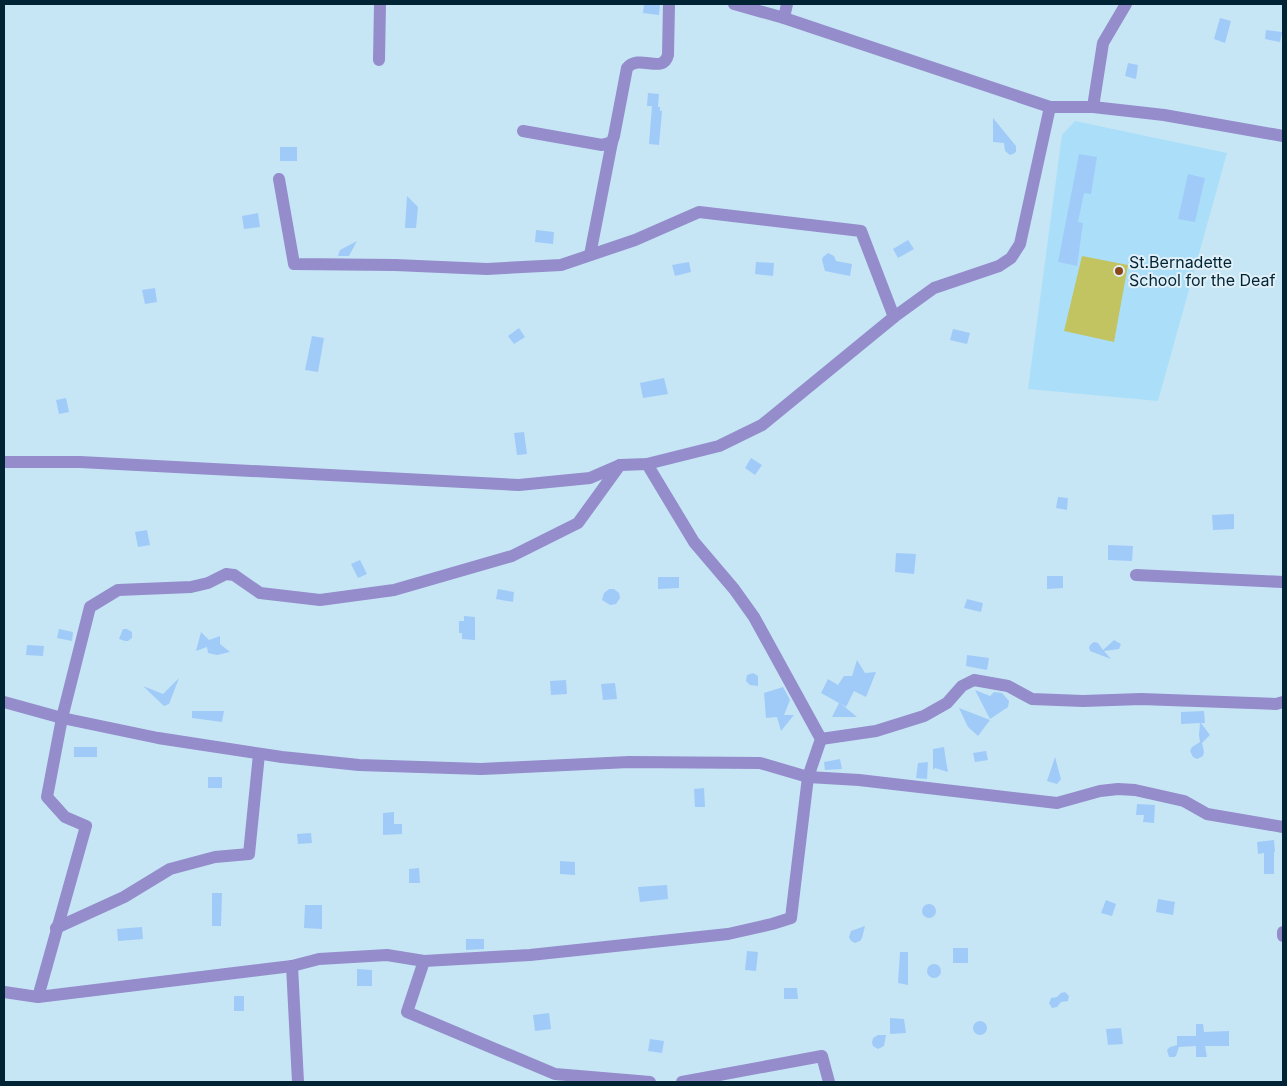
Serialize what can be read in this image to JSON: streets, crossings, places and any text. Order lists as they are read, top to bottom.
{
  "places": ["St.Bernadette School for the Deaf"]
}
